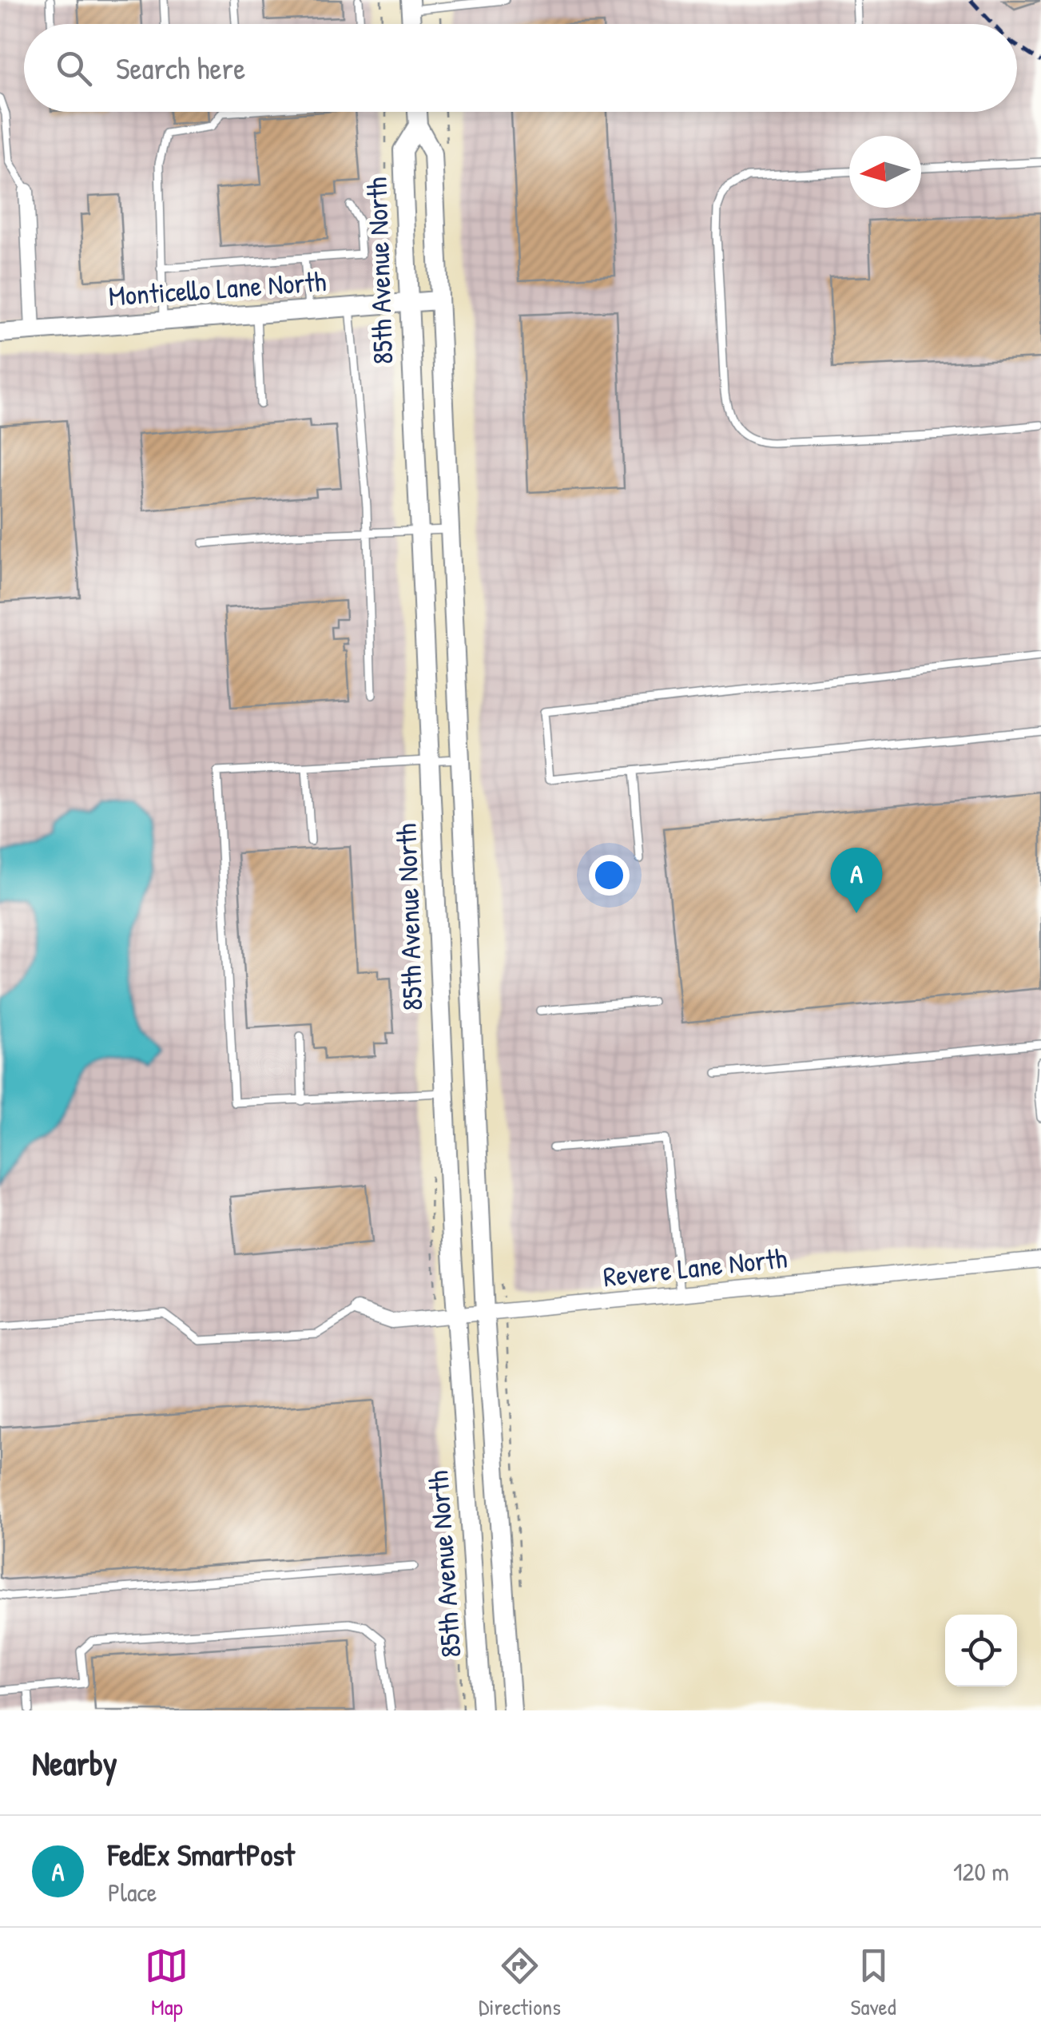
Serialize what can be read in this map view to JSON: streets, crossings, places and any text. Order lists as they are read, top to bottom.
{
  "streets": {
    "main road": ["85th Avenue North", "Monticello Lane North"],
    "street": ["Revere Lane North"]
  },
  "crossings": [
    ["85th Avenue North", "Monticello Lane North"],
    ["85th Avenue North", "Revere Lane North"]
  ],
  "north": "left",
  "page": {
    "search": "Search here",
    "pins": "A",
    "heading": "Nearby",
    "list": [
      {
        "mark": "A",
        "name": "FedEx SmartPost",
        "note": "Place",
        "value": "120 m"
      }
    ],
    "nav": ["Map", "Directions", "Saved"]
  }
}
